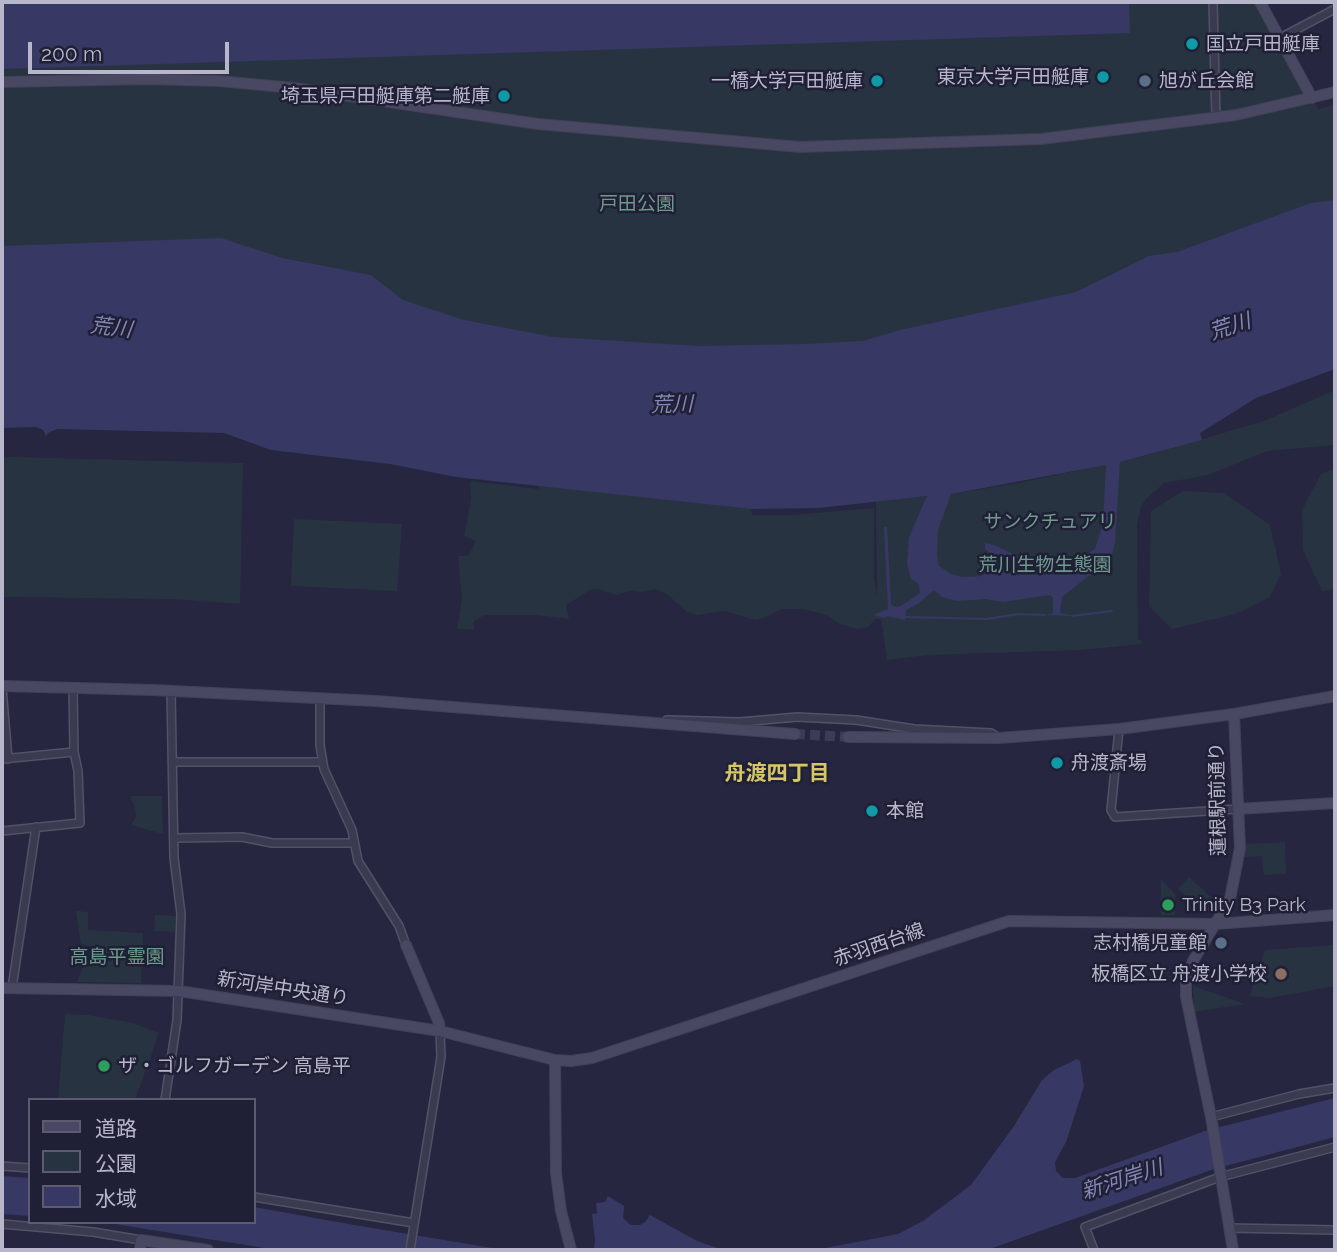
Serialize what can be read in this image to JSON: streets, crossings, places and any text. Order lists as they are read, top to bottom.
{
  "streets": {
    "street": ["蓮根駅前通り", "赤羽西台線", "新河岸中央通り"]
  },
  "crossings": [
    ["蓮根駅前通り", "赤羽西台線"],
    ["赤羽西台線", "新河岸中央通り"]
  ],
  "districts": ["舟渡四丁目"],
  "water": ["荒川", "新河岸川"],
  "parks": [
    "戸田公園",
    "サンクチュアリ",
    "荒川生物生態園",
    "高島平霊園"
  ],
  "places": [
    "国立戸田艇庫",
    "東京大学戸田艇庫",
    "一橋大学戸田艇庫",
    "旭が丘会館",
    "埼玉県戸田艇庫第二艇庫",
    "舟渡斎場",
    "本館",
    "Trinity B3 Park",
    "志村橋児童館",
    "板橋区立 舟渡小学校",
    "ザ・ゴルフガーデン 高島平"
  ],
  "legend": ["道路", "公園", "水域"],
  "scale_bar": "200 m"
}
